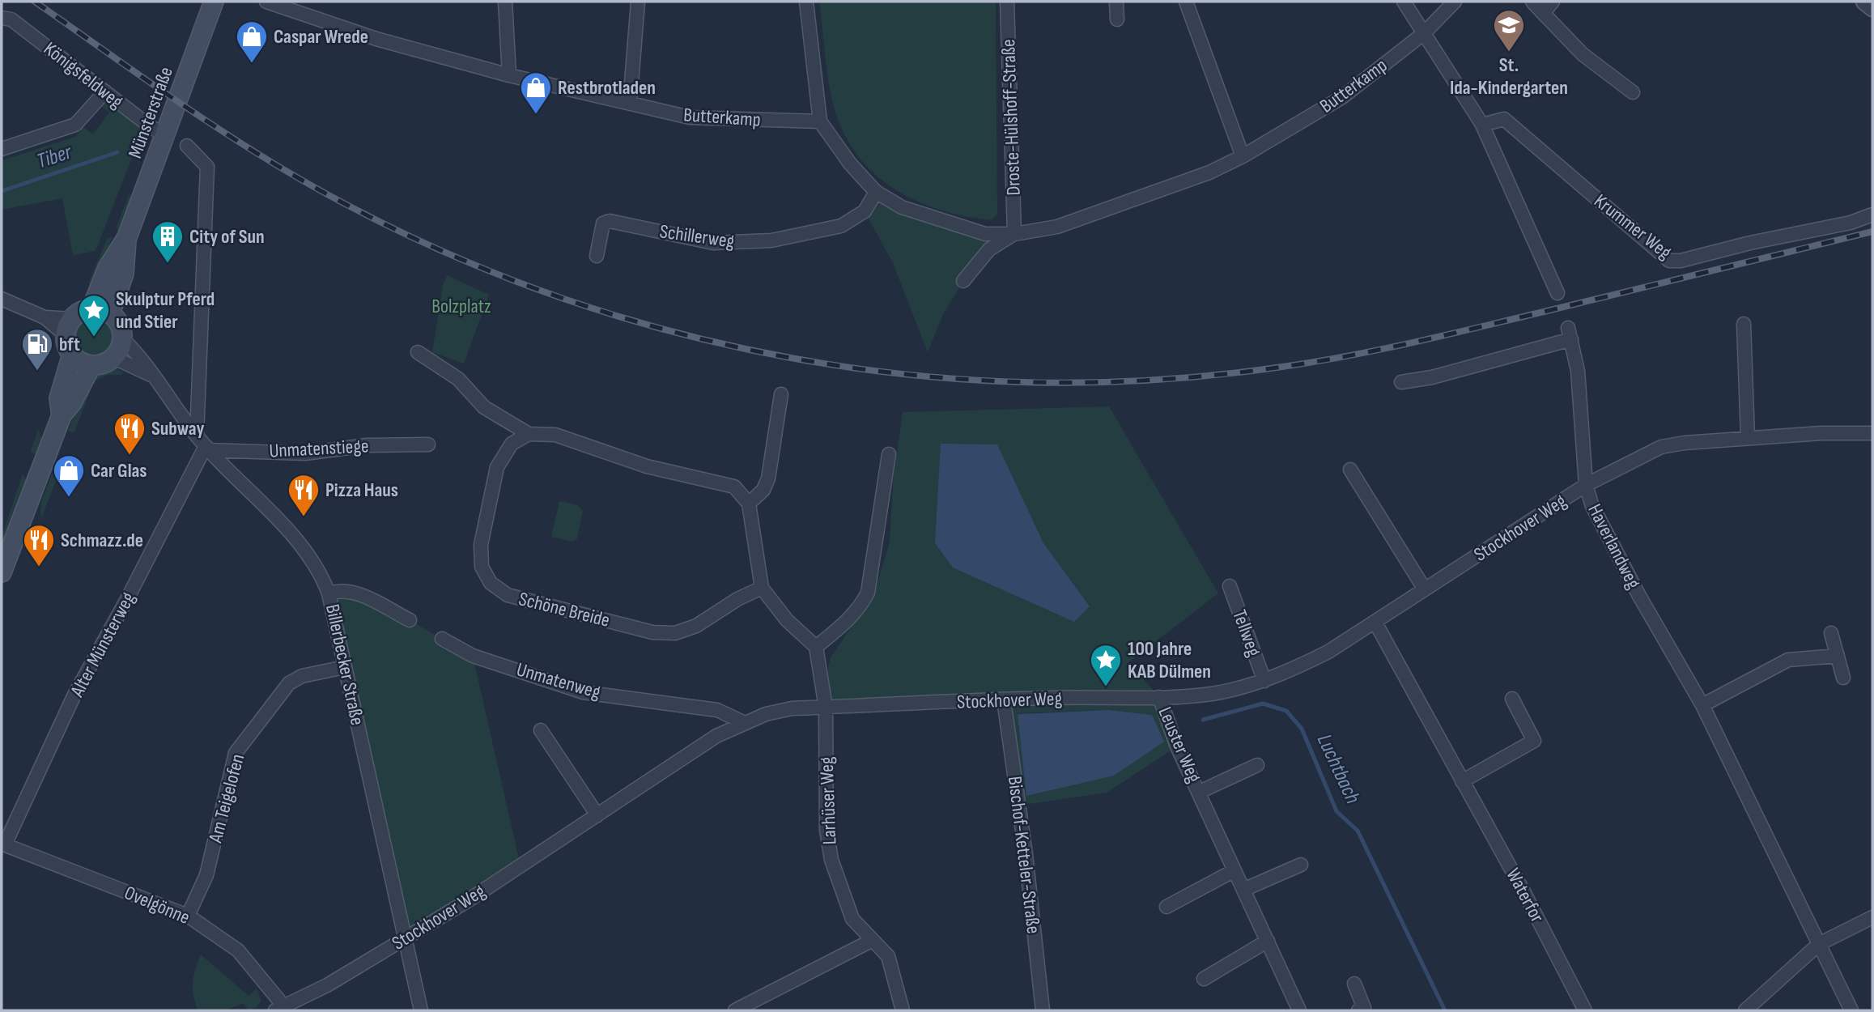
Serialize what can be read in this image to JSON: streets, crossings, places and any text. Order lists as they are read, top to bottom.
{
  "streets": {
    "main road": ["Münsterstraße"],
    "street": [
      "Königsfeldweg",
      "Butterkamp",
      "Droste-Hülshoff-Straße",
      "Krummer Weg",
      "Schillerweg",
      "Unmatenstiege",
      "Stockhover Weg",
      "Haverlandweg",
      "Schöne Breide",
      "Tellweg",
      "Alter Münsterweg",
      "Billerbecker Straße",
      "Unmatenweg",
      "Leuster Weg",
      "Am Teigelofen",
      "Larhüser Weg",
      "Bischof-Ketteler-Straße",
      "Waterfor",
      "Ovelgönne"
    ]
  },
  "crossings": [
    ["Königsfeldweg", "Münsterstraße"],
    ["Butterkamp", "Droste-Hülshoff-Straße"],
    ["Butterkamp", "Schillerweg"],
    ["Münsterstraße", "Billerbecker Straße"],
    ["Unmatenstiege", "Alter Münsterweg"],
    ["Unmatenstiege", "Billerbecker Straße"],
    ["Stockhover Weg", "Haverlandweg"],
    ["Stockhover Weg", "Tellweg"],
    ["Stockhover Weg", "Billerbecker Straße"],
    ["Stockhover Weg", "Unmatenweg"],
    ["Stockhover Weg", "Leuster Weg"],
    ["Stockhover Weg", "Larhüser Weg"],
    ["Stockhover Weg", "Bischof-Ketteler-Straße"],
    ["Stockhover Weg", "Waterfor"],
    ["Stockhover Weg", "Ovelgönne"],
    ["Alter Münsterweg", "Billerbecker Straße"],
    ["Alter Münsterweg", "Ovelgönne"],
    ["Billerbecker Straße", "Am Teigelofen"],
    ["Am Teigelofen", "Ovelgönne"]
  ],
  "water": ["Tiber", "Luchtbach"],
  "parks": ["Bolzplatz"],
  "places": {
    "school or university": ["St. Ida-Kindergarten"],
    "shop": ["Caspar Wrede", "Restbrotladen", "Car Glas"],
    "building": ["City of Sun"],
    "place": ["Skulptur Pferd und Stier", "100 Jahre KAB Dülmen"],
    "fuel station": ["bft"],
    "restaurant": ["Subway", "Pizza Haus", "Schmazz.de"]
  }
}
